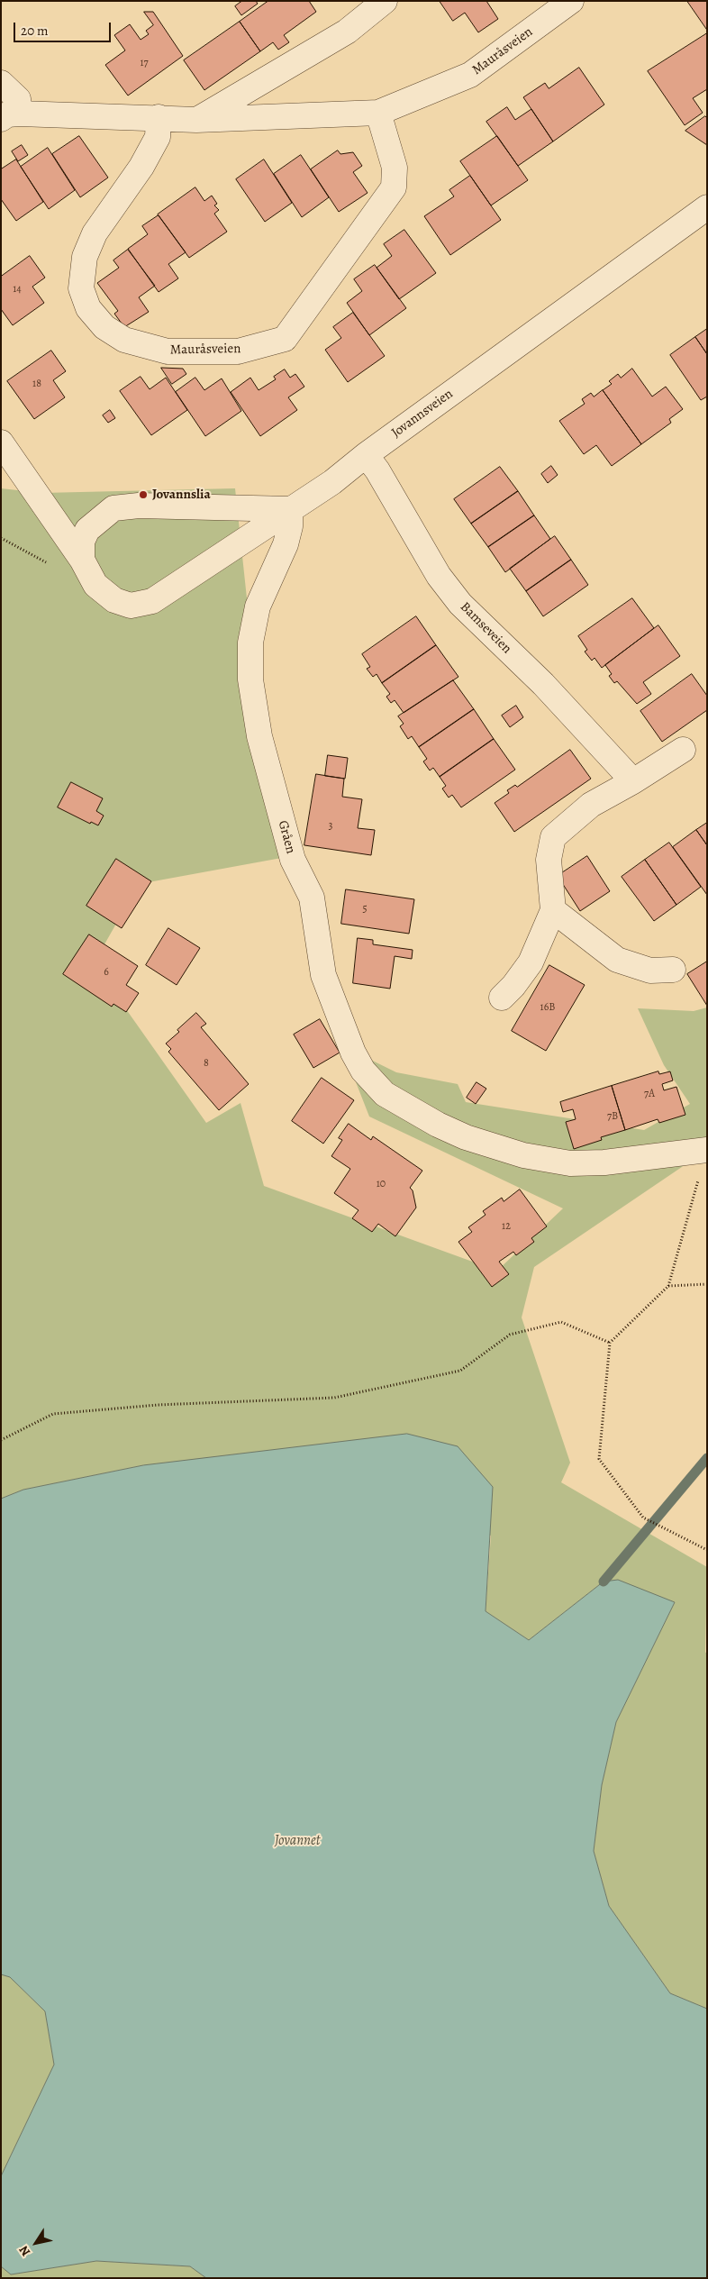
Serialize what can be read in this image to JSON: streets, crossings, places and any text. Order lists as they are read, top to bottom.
{
  "streets": {
    "street": [
      "Mauråsveien",
      "Jovannsveien",
      "Bamseveien",
      "Gråen"
    ]
  },
  "crossings": [
    ["Jovannsveien", "Bamseveien"],
    ["Jovannsveien", "Gråen"]
  ],
  "water": ["Jovannet"],
  "places": ["Jovannslia"],
  "house_numbers": [
    "17",
    "14",
    "18",
    "3",
    "5",
    "6",
    "16B",
    "8",
    "7A",
    "7B",
    "10",
    "12"
  ],
  "scale_bar": "20 m",
  "north": "bottom left"
}
